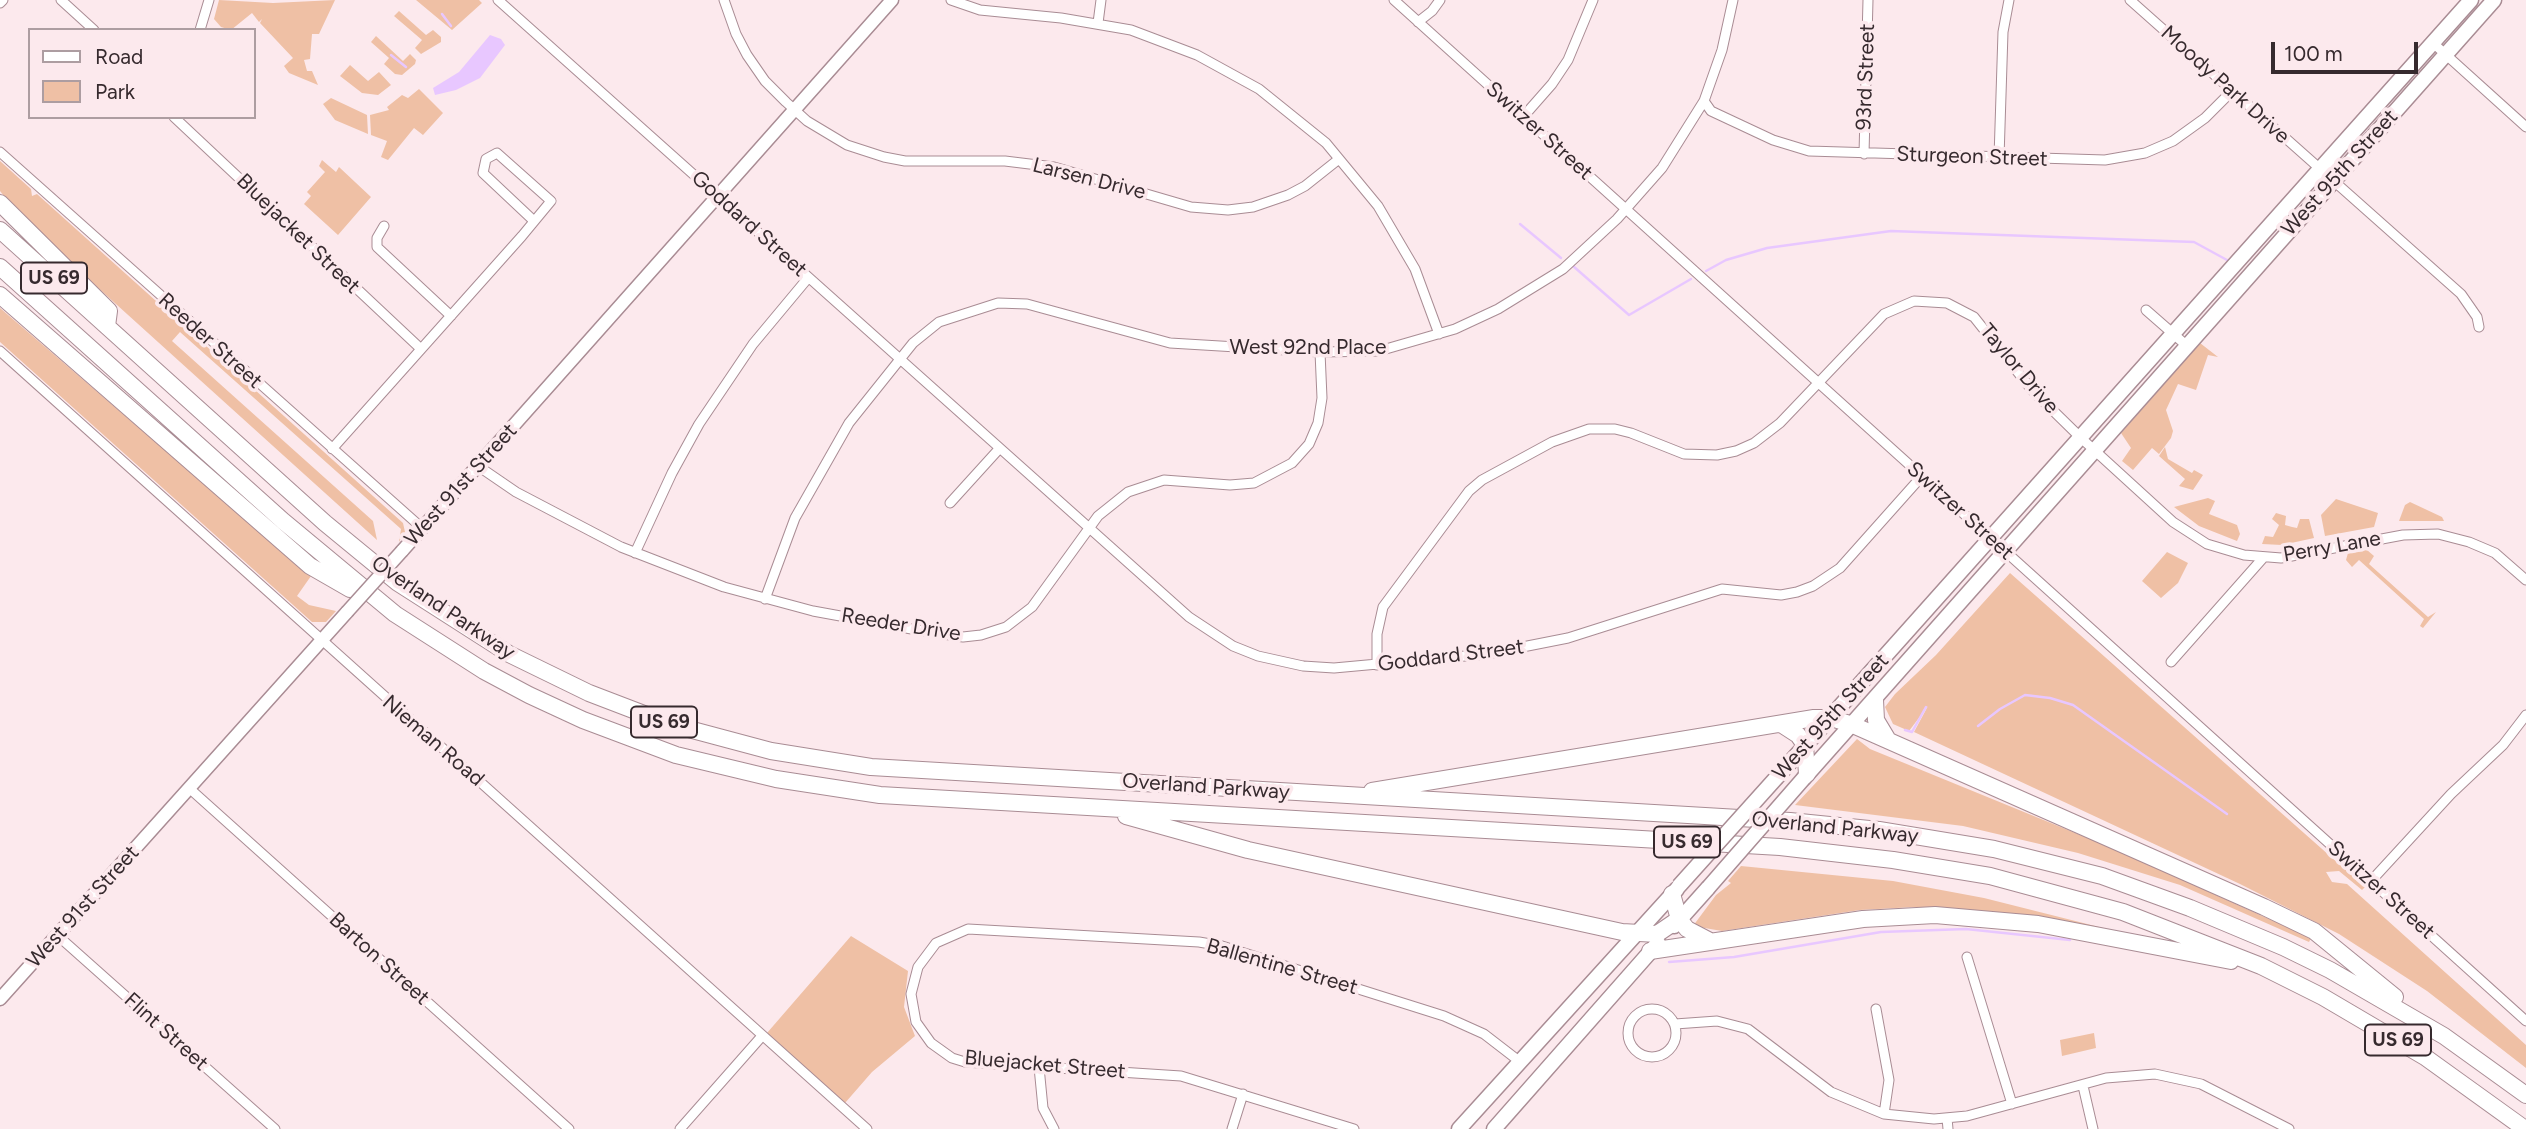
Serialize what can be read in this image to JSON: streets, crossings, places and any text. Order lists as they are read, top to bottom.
{
  "streets": {
    "highway": ["US 69", "Overland Parkway"],
    "main road": ["West 95th Street"],
    "street": [
      "93rd Street",
      "Moody Park Drive",
      "Switzer Street",
      "Sturgeon Street",
      "Larsen Drive",
      "Goddard Street",
      "Bluejacket Street",
      "Reeder Street",
      "West 92nd Place",
      "Taylor Drive",
      "West 91st Street",
      "Perry Lane",
      "Reeder Drive",
      "Nieman Road",
      "Barton Street",
      "Ballentine Street",
      "Flint Street"
    ]
  },
  "crossings": [
    ["93rd Street", "Sturgeon Street"],
    ["Moody Park Drive", "Sturgeon Street"],
    ["Moody Park Drive", "West 95th Street"],
    ["Switzer Street", "West 95th Street"],
    ["Switzer Street", "Goddard Street"],
    ["Switzer Street", "West 92nd Place"],
    ["Switzer Street", "Taylor Drive"],
    ["Sturgeon Street", "West 92nd Place"],
    ["West 95th Street", "Taylor Drive"],
    ["West 95th Street", "Perry Lane"],
    ["West 95th Street", "Ballentine Street"],
    ["Larsen Drive", "West 91st Street"],
    ["Goddard Street", "West 92nd Place"],
    ["Goddard Street", "Taylor Drive"],
    ["Goddard Street", "West 91st Street"],
    ["Goddard Street", "Reeder Drive"],
    ["Bluejacket Street", "Ballentine Street"],
    ["Reeder Street", "West 91st Street"],
    ["West 92nd Place", "Reeder Drive"],
    ["Taylor Drive", "Perry Lane"],
    ["West 91st Street", "Reeder Drive"],
    ["West 91st Street", "Nieman Road"],
    ["West 91st Street", "Barton Street"],
    ["West 91st Street", "Flint Street"]
  ],
  "legend": ["Road", "Park"],
  "scale_bar": "100 m"
}
